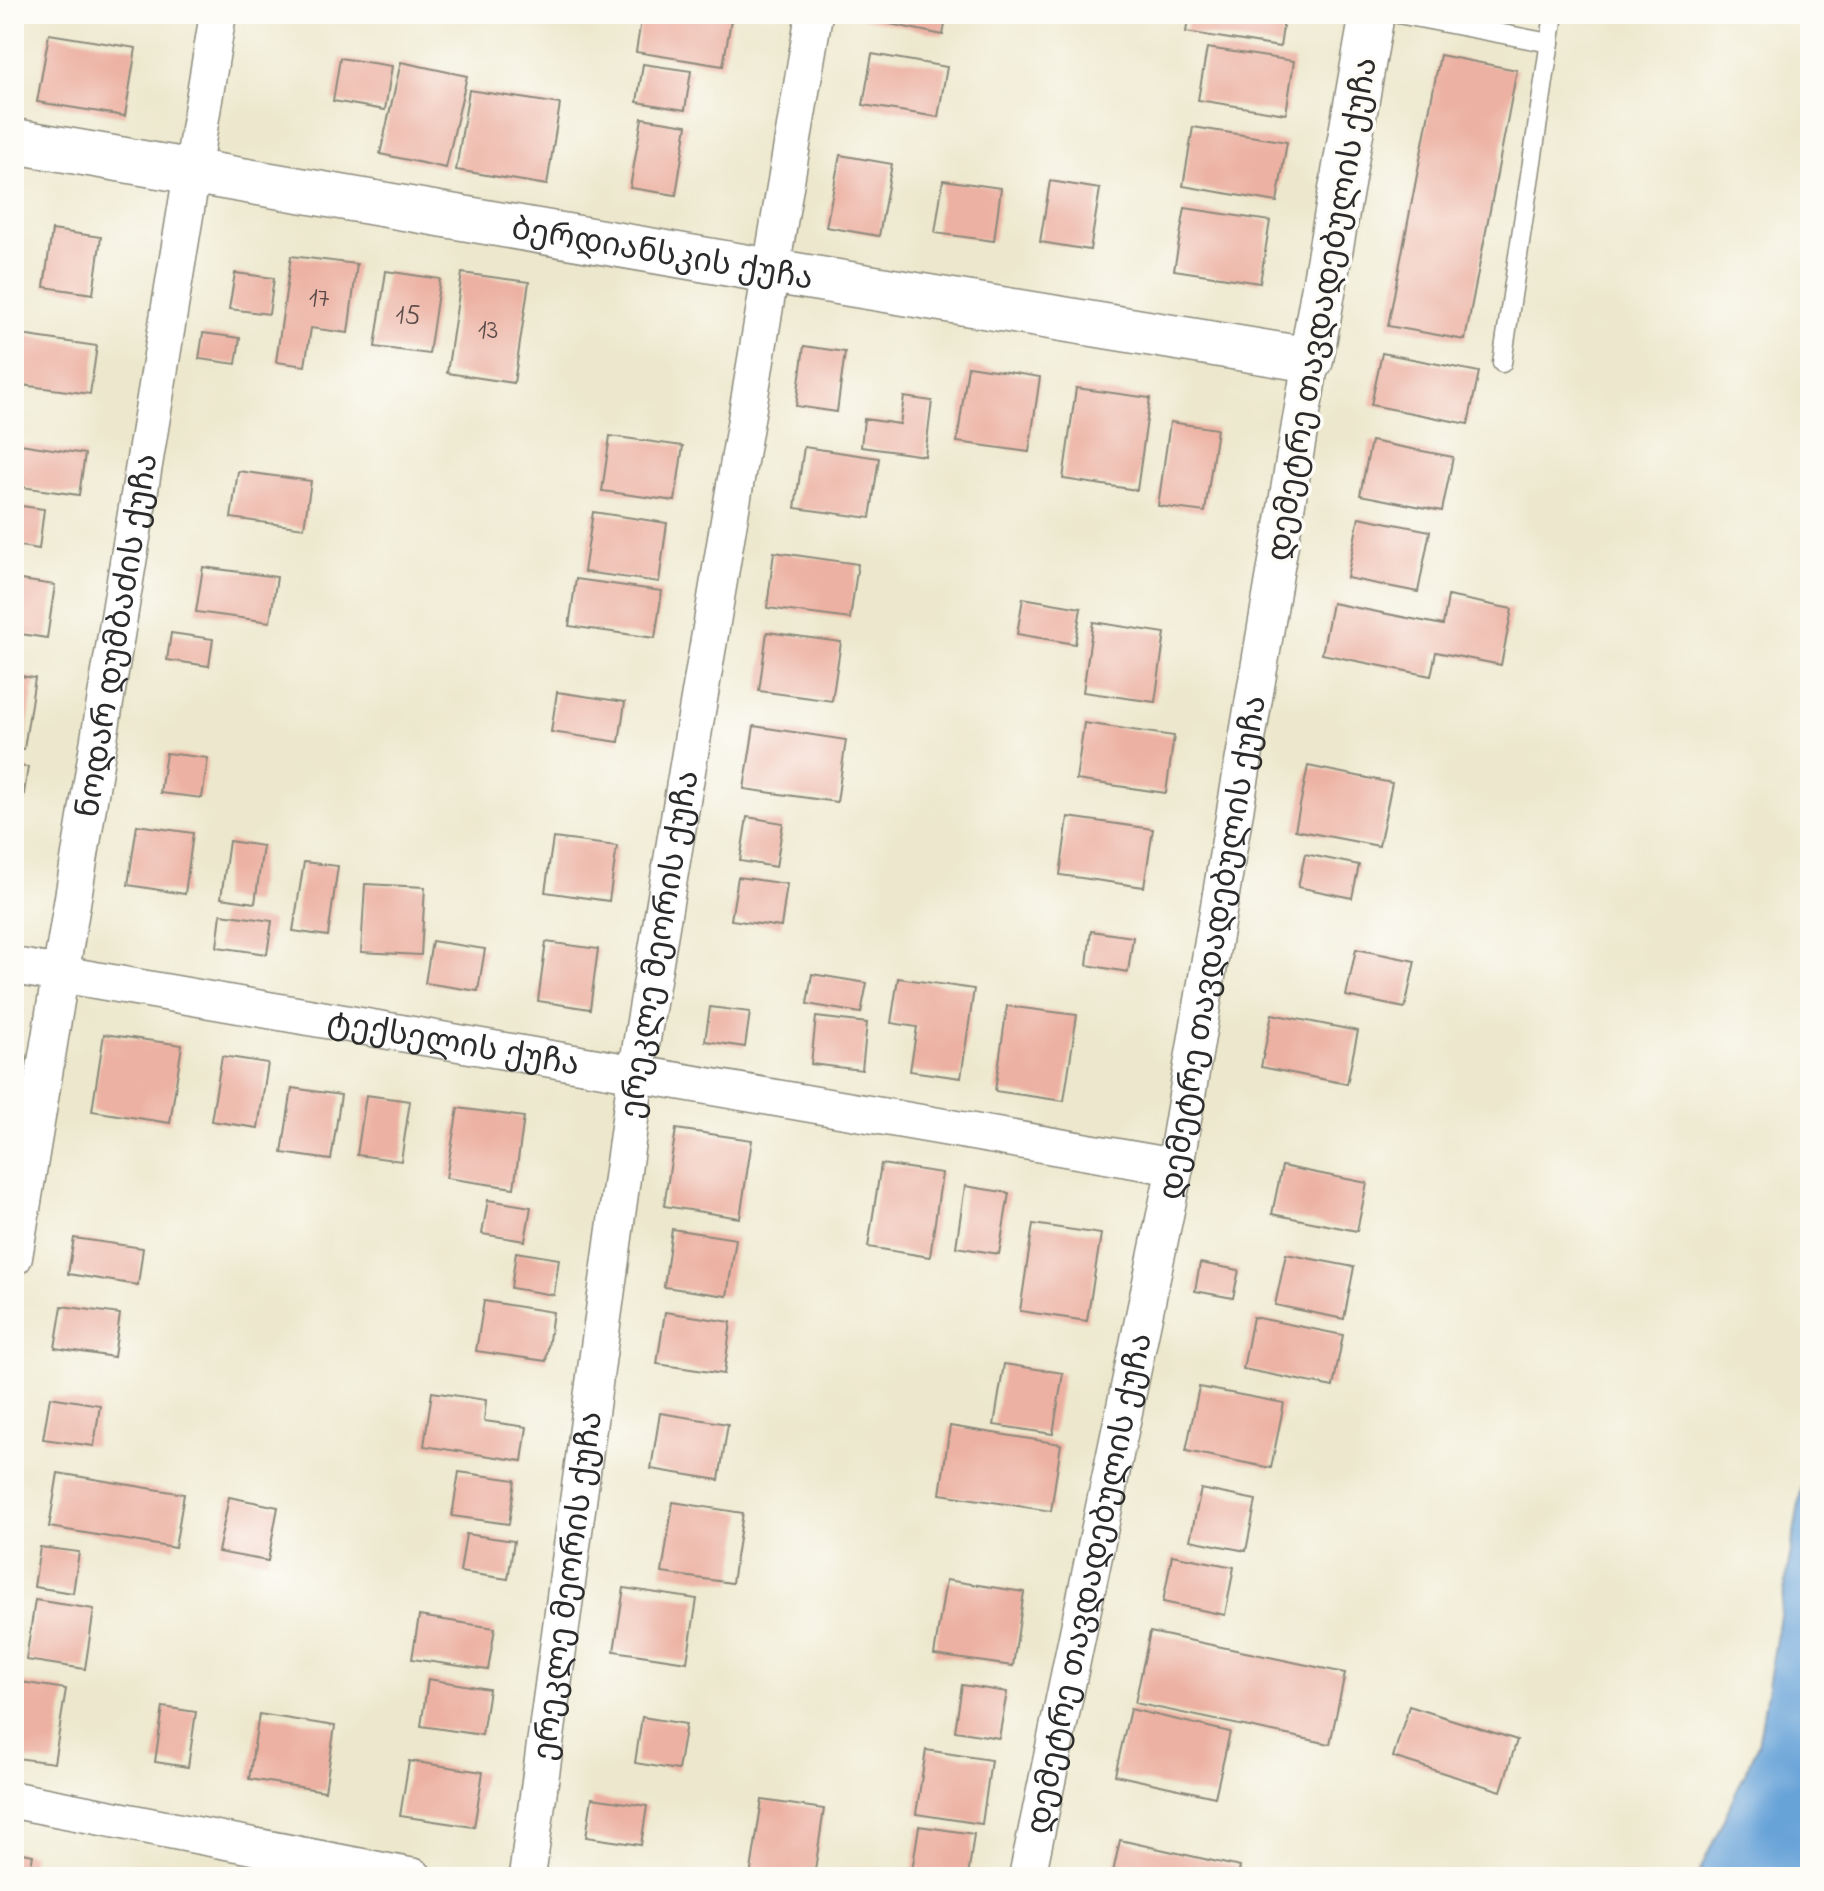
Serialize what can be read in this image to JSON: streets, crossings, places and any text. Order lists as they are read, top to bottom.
{
  "streets": {
    "street": [
      "ბერდიანსკის ქუჩა",
      "დემეტრე თავდადებულის ქუჩა",
      "ნოდარ დუმბაძის ქუჩა",
      "ერეკლე მეორის ქუჩა",
      "ტექსელის ქუჩა"
    ]
  },
  "crossings": [
    ["ბერდიანსკის ქუჩა", "დემეტრე თავდადებულის ქუჩა"],
    ["ბერდიანსკის ქუჩა", "ნოდარ დუმბაძის ქუჩა"],
    ["ბერდიანსკის ქუჩა", "ერეკლე მეორის ქუჩა"],
    ["დემეტრე თავდადებულის ქუჩა", "ტექსელის ქუჩა"],
    ["ნოდარ დუმბაძის ქუჩა", "ტექსელის ქუჩა"],
    ["ერეკლე მეორის ქუჩა", "ტექსელის ქუჩა"]
  ],
  "house_numbers": ["17", "15", "13"]
}
